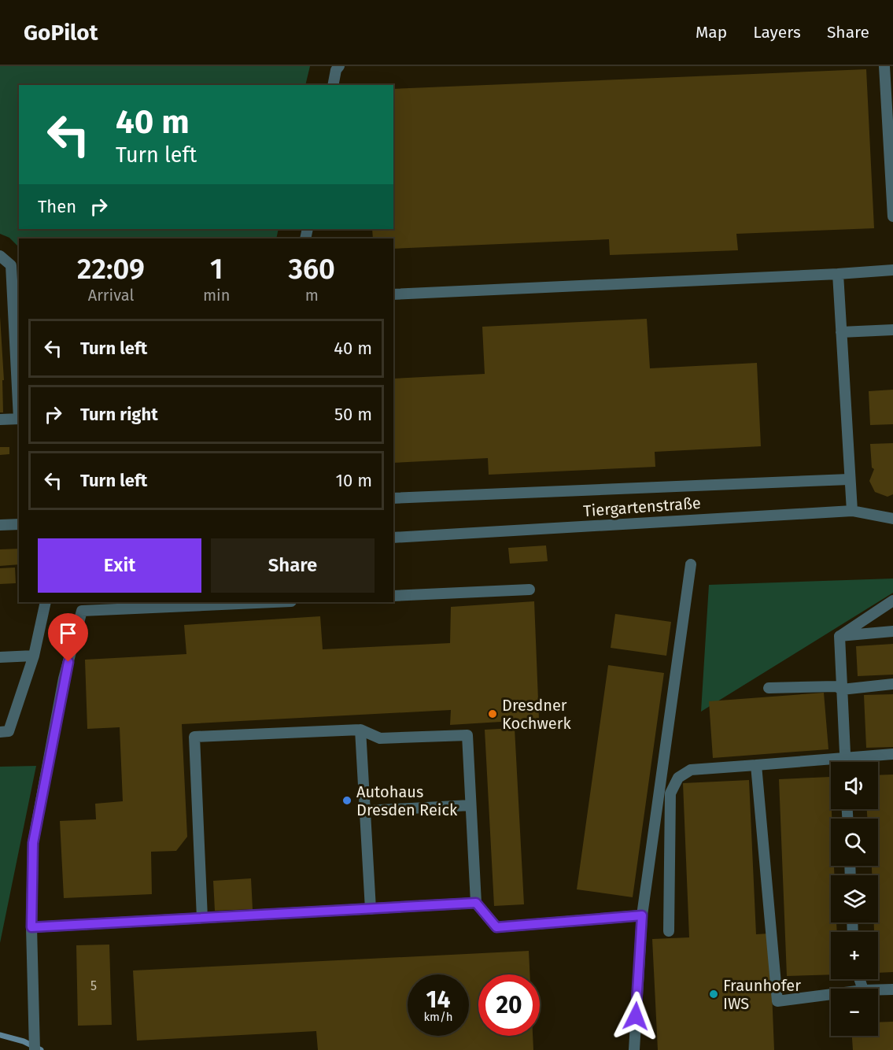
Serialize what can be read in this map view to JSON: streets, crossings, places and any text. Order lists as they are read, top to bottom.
{
  "streets": {
    "lane": ["Tiergartenstraße"]
  },
  "places": ["Dresdner Kochwerk", "Autohaus Dresden Reick", "Fraunhofer IWS"],
  "house_numbers": ["5"],
  "page": {
    "header": "GoPilot",
    "nav": ["Map", "Layers", "Share"],
    "turn": ["40 m", "Turn left"],
    "then": "Then",
    "eta": [
      "22:09",
      "Arrival",
      "1",
      "min",
      "360",
      "m"
    ],
    "list": [
      {
        "name": "Turn left",
        "value": "40 m"
      },
      {
        "name": "Turn right",
        "value": "50 m"
      },
      {
        "name": "Turn left",
        "value": "10 m"
      }
    ],
    "buttons": ["Exit", "Share"],
    "map_buttons": ["+", "−"],
    "speed": "14 km/h",
    "limit": "20"
  }
}
